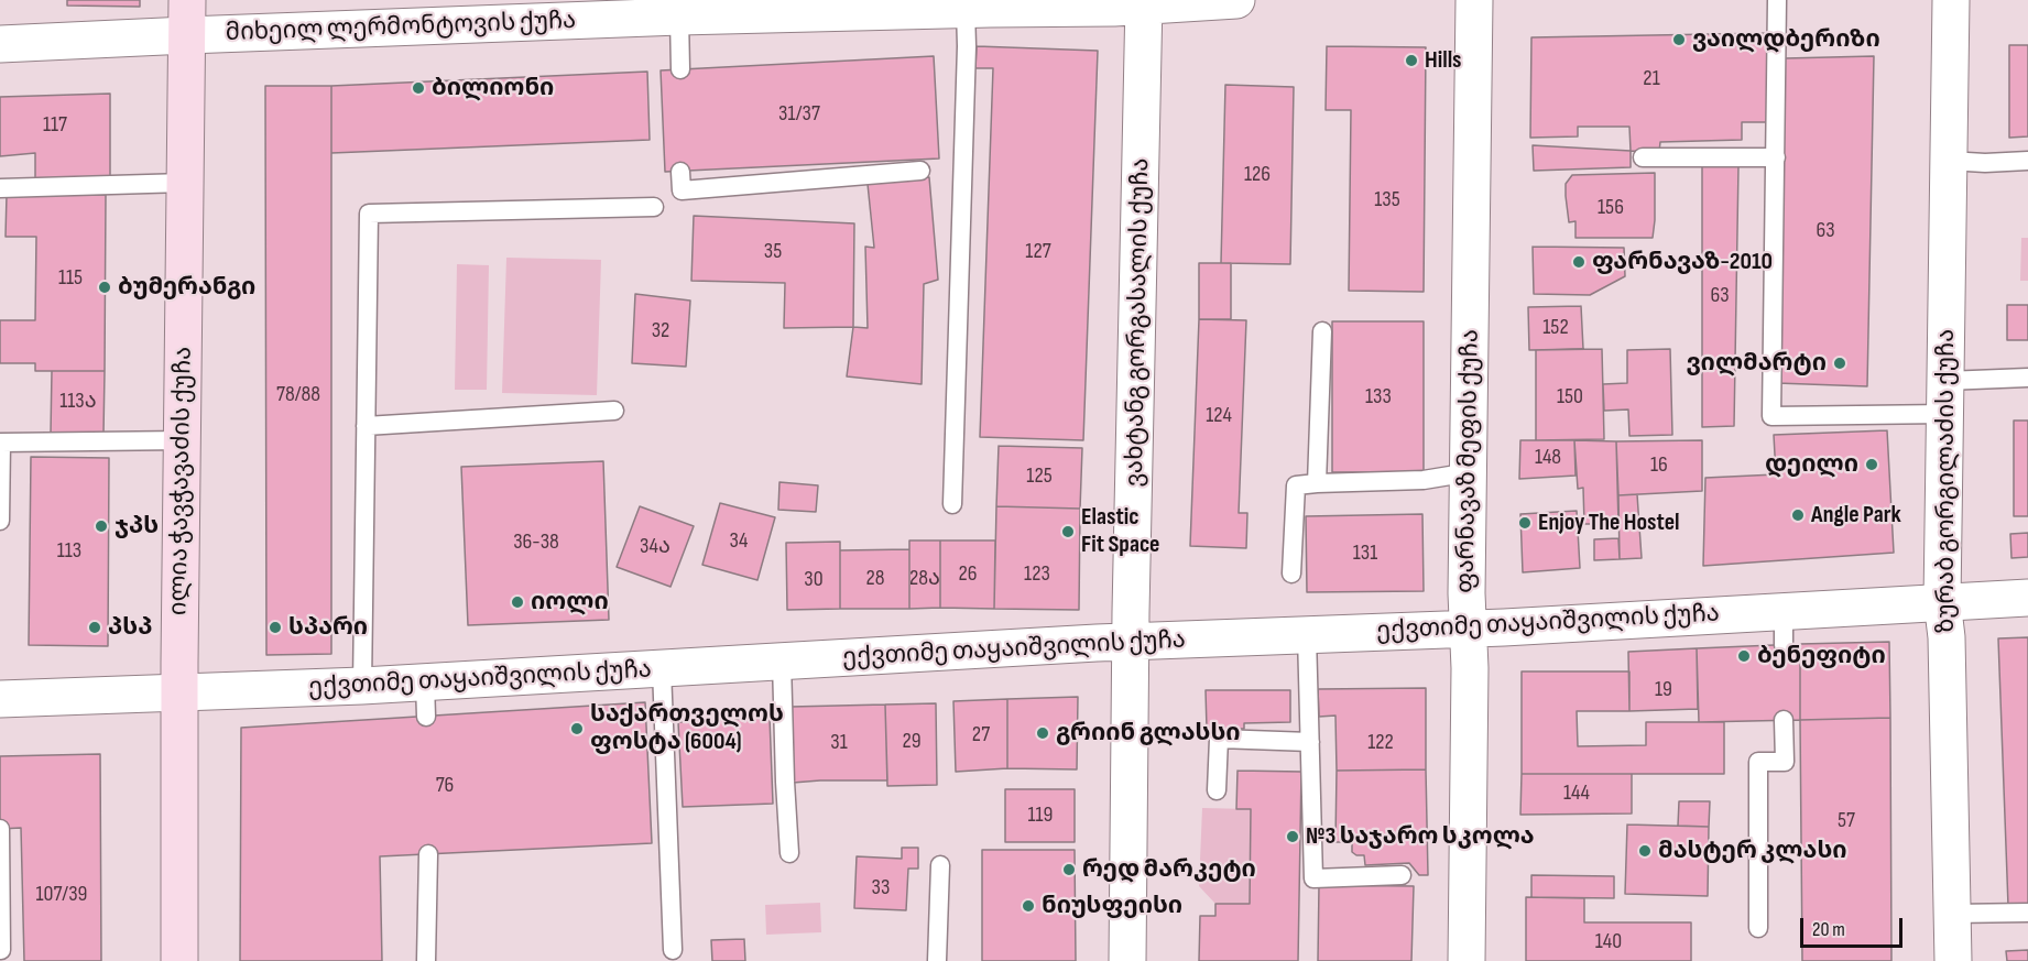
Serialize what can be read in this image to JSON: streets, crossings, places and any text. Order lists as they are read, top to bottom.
{
  "streets": {
    "main road": ["ილია ჭავჭავაძის ქუჩა"],
    "street": [
      "მიხეილ ლერმონტოვის ქუჩა",
      "ვახტანგ გორგასალის ქუჩა",
      "ფარნავაზ მეფის ქუჩა",
      "ზურაბ გორგილაძის ქუჩა",
      "ექვთიმე თაყაიშვილის ქუჩა"
    ]
  },
  "crossings": [
    ["მიხეილ ლერმონტოვის ქუჩა", "ვახტანგ გორგასალის ქუჩა"],
    ["მიხეილ ლერმონტოვის ქუჩა", "ილია ჭავჭავაძის ქუჩა"],
    ["ვახტანგ გორგასალის ქუჩა", "ექვთიმე თაყაიშვილის ქუჩა"],
    ["ფარნავაზ მეფის ქუჩა", "ექვთიმე თაყაიშვილის ქუჩა"],
    ["ილია ჭავჭავაძის ქუჩა", "ექვთიმე თაყაიშვილის ქუჩა"],
    ["ზურაბ გორგილაძის ქუჩა", "ექვთიმე თაყაიშვილის ქუჩა"]
  ],
  "places": [
    "ვაილდბერიზი",
    "Hills",
    "ბილიონი",
    "ფარნავაზ-2010",
    "ბუმერანგი",
    "ვილმარტი",
    "დეილი",
    "Angle Park",
    "Enjoy The Hostel",
    "ჯპს",
    "Elastic Fit Space",
    "იოლი",
    "პსპ",
    "სპარი",
    "ბენეფიტი",
    "საქართველოს ფოსტა (6004)",
    "გრიინ გლასსი",
    "№3 საჯარო სკოლა",
    "მასტერ კლასი",
    "რედ მარკეტი",
    "ნიუსფეისი"
  ],
  "house_numbers": [
    "21",
    "31/37",
    "117",
    "126",
    "135",
    "156",
    "63",
    "35",
    "127",
    "115",
    "63",
    "152",
    "32",
    "78/88",
    "133",
    "150",
    "113ა",
    "124",
    "148",
    "16",
    "125",
    "34",
    "36-38",
    "34ა",
    "113",
    "131",
    "26",
    "123",
    "28",
    "28ა",
    "30",
    "19",
    "27",
    "29",
    "31",
    "122",
    "76",
    "144",
    "119",
    "57",
    "33",
    "107/39",
    "140"
  ],
  "scale_bar": "20 m"
}
